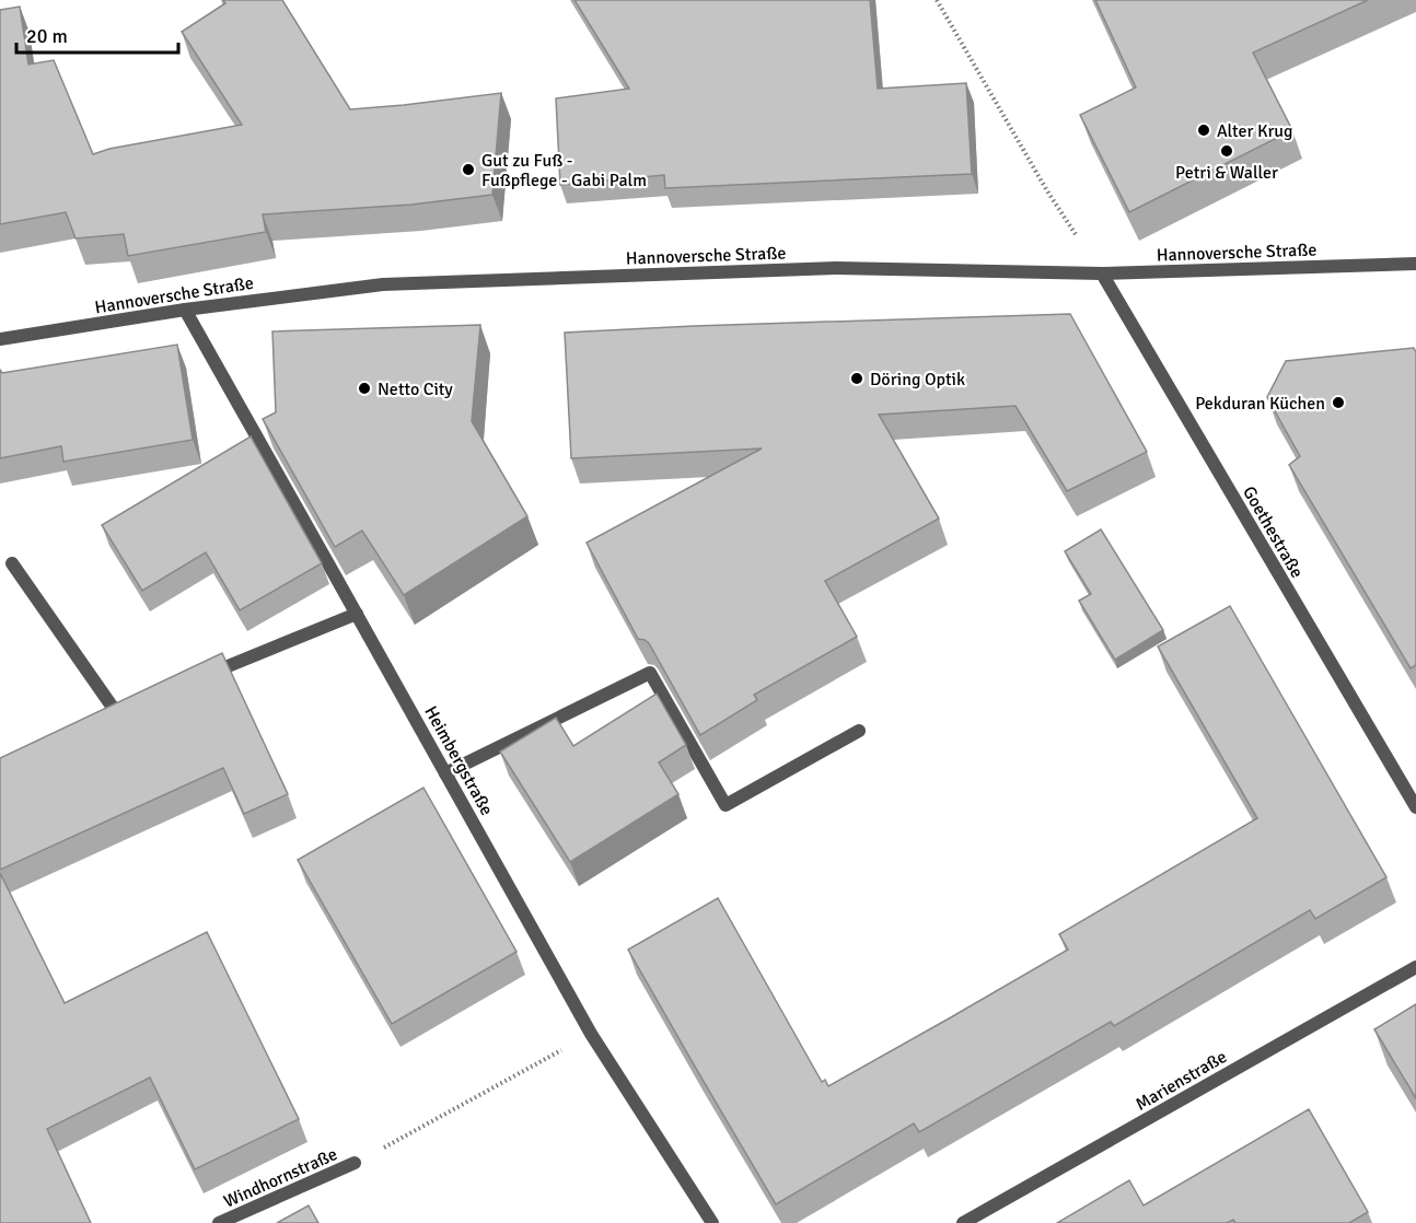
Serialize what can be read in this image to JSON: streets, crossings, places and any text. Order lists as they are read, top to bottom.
{
  "streets": {
    "street": [
      "Hannoversche Straße",
      "Goethestraße",
      "Heimbergstraße",
      "Marienstraße",
      "Windhornstraße"
    ]
  },
  "crossings": [
    ["Hannoversche Straße", "Goethestraße"],
    ["Hannoversche Straße", "Heimbergstraße"]
  ],
  "places": [
    "Alter Krug",
    "Petri & Waller",
    "Gut zu Fuß - Fußpflege - Gabi Palm",
    "Döring Optik",
    "Netto City",
    "Pekduran Küchen"
  ],
  "scale_bar": "20 m"
}
